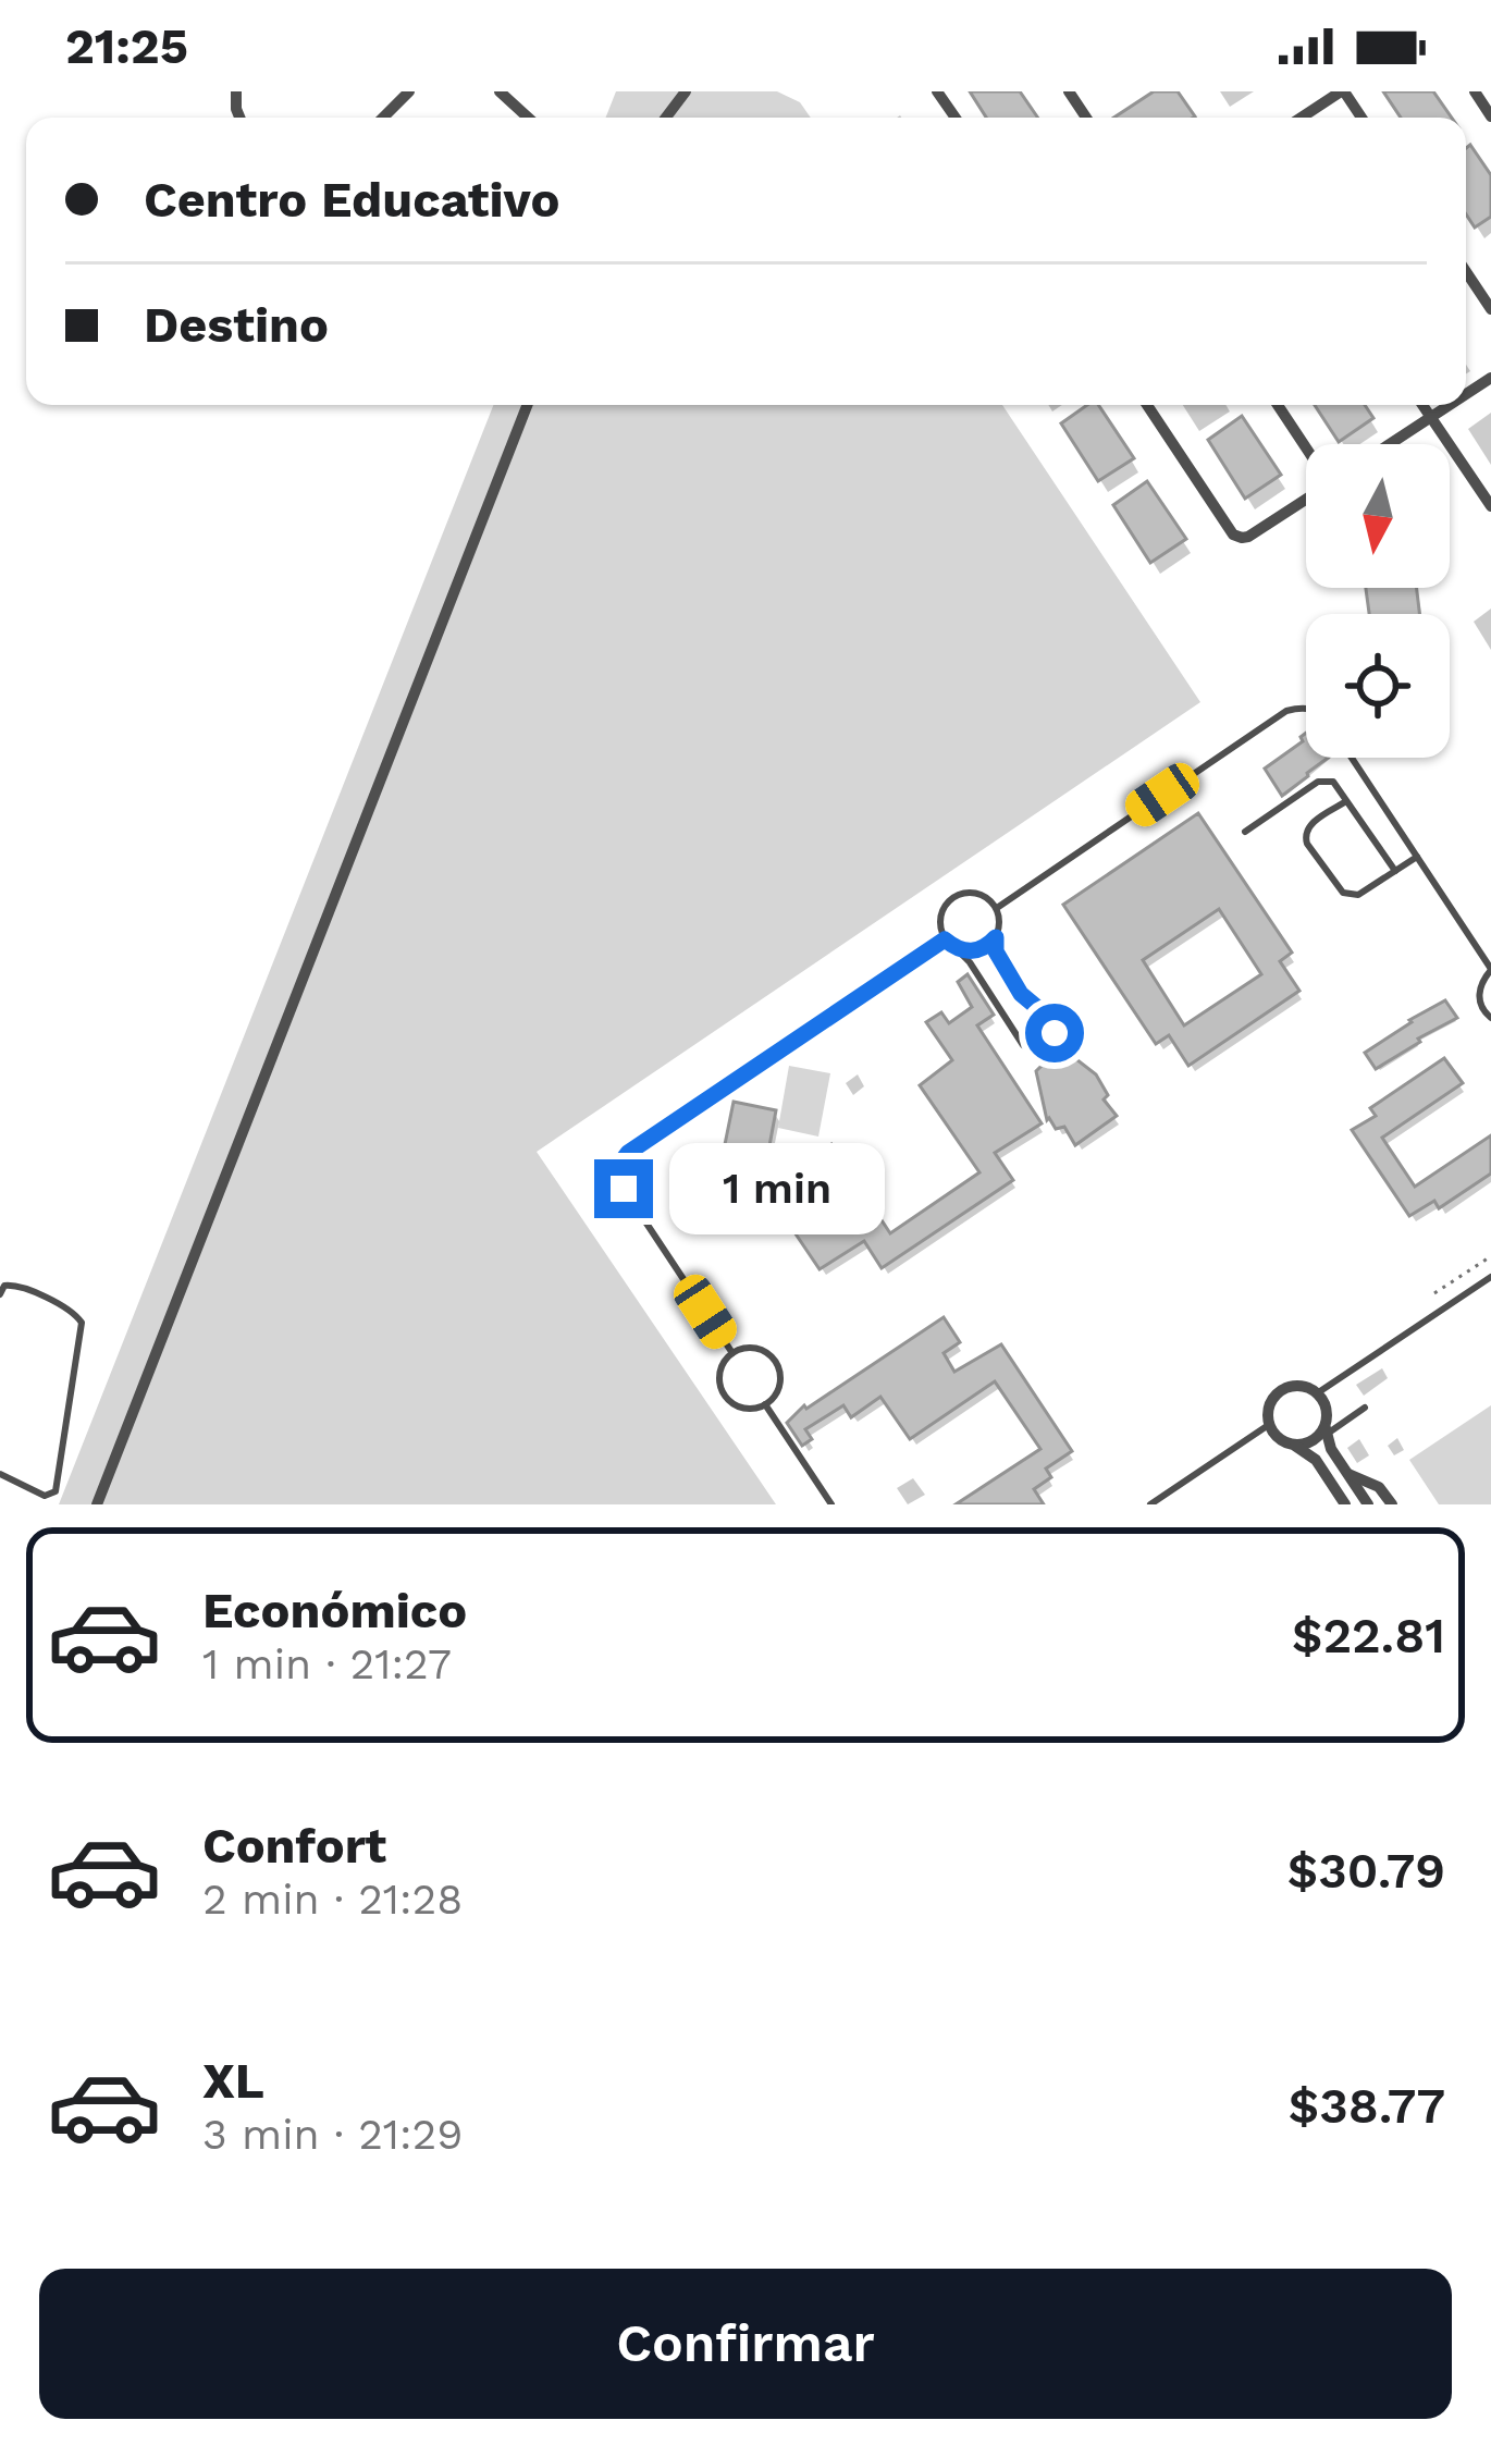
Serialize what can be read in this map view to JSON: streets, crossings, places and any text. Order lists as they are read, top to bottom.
{
  "north": "bottom",
  "page": {
    "status": "21:25",
    "banner": ["Centro Educativo", "Destino"],
    "bubble": "1 min",
    "list": [
      {
        "name": "Económico",
        "note": "1 min · 21:27",
        "value": "$22.81"
      },
      {
        "name": "Confort",
        "note": "2 min · 21:28",
        "value": "$30.79"
      },
      {
        "name": "XL",
        "note": "3 min · 21:29",
        "value": "$38.77"
      }
    ],
    "buttons": "Confirmar"
  }
}
